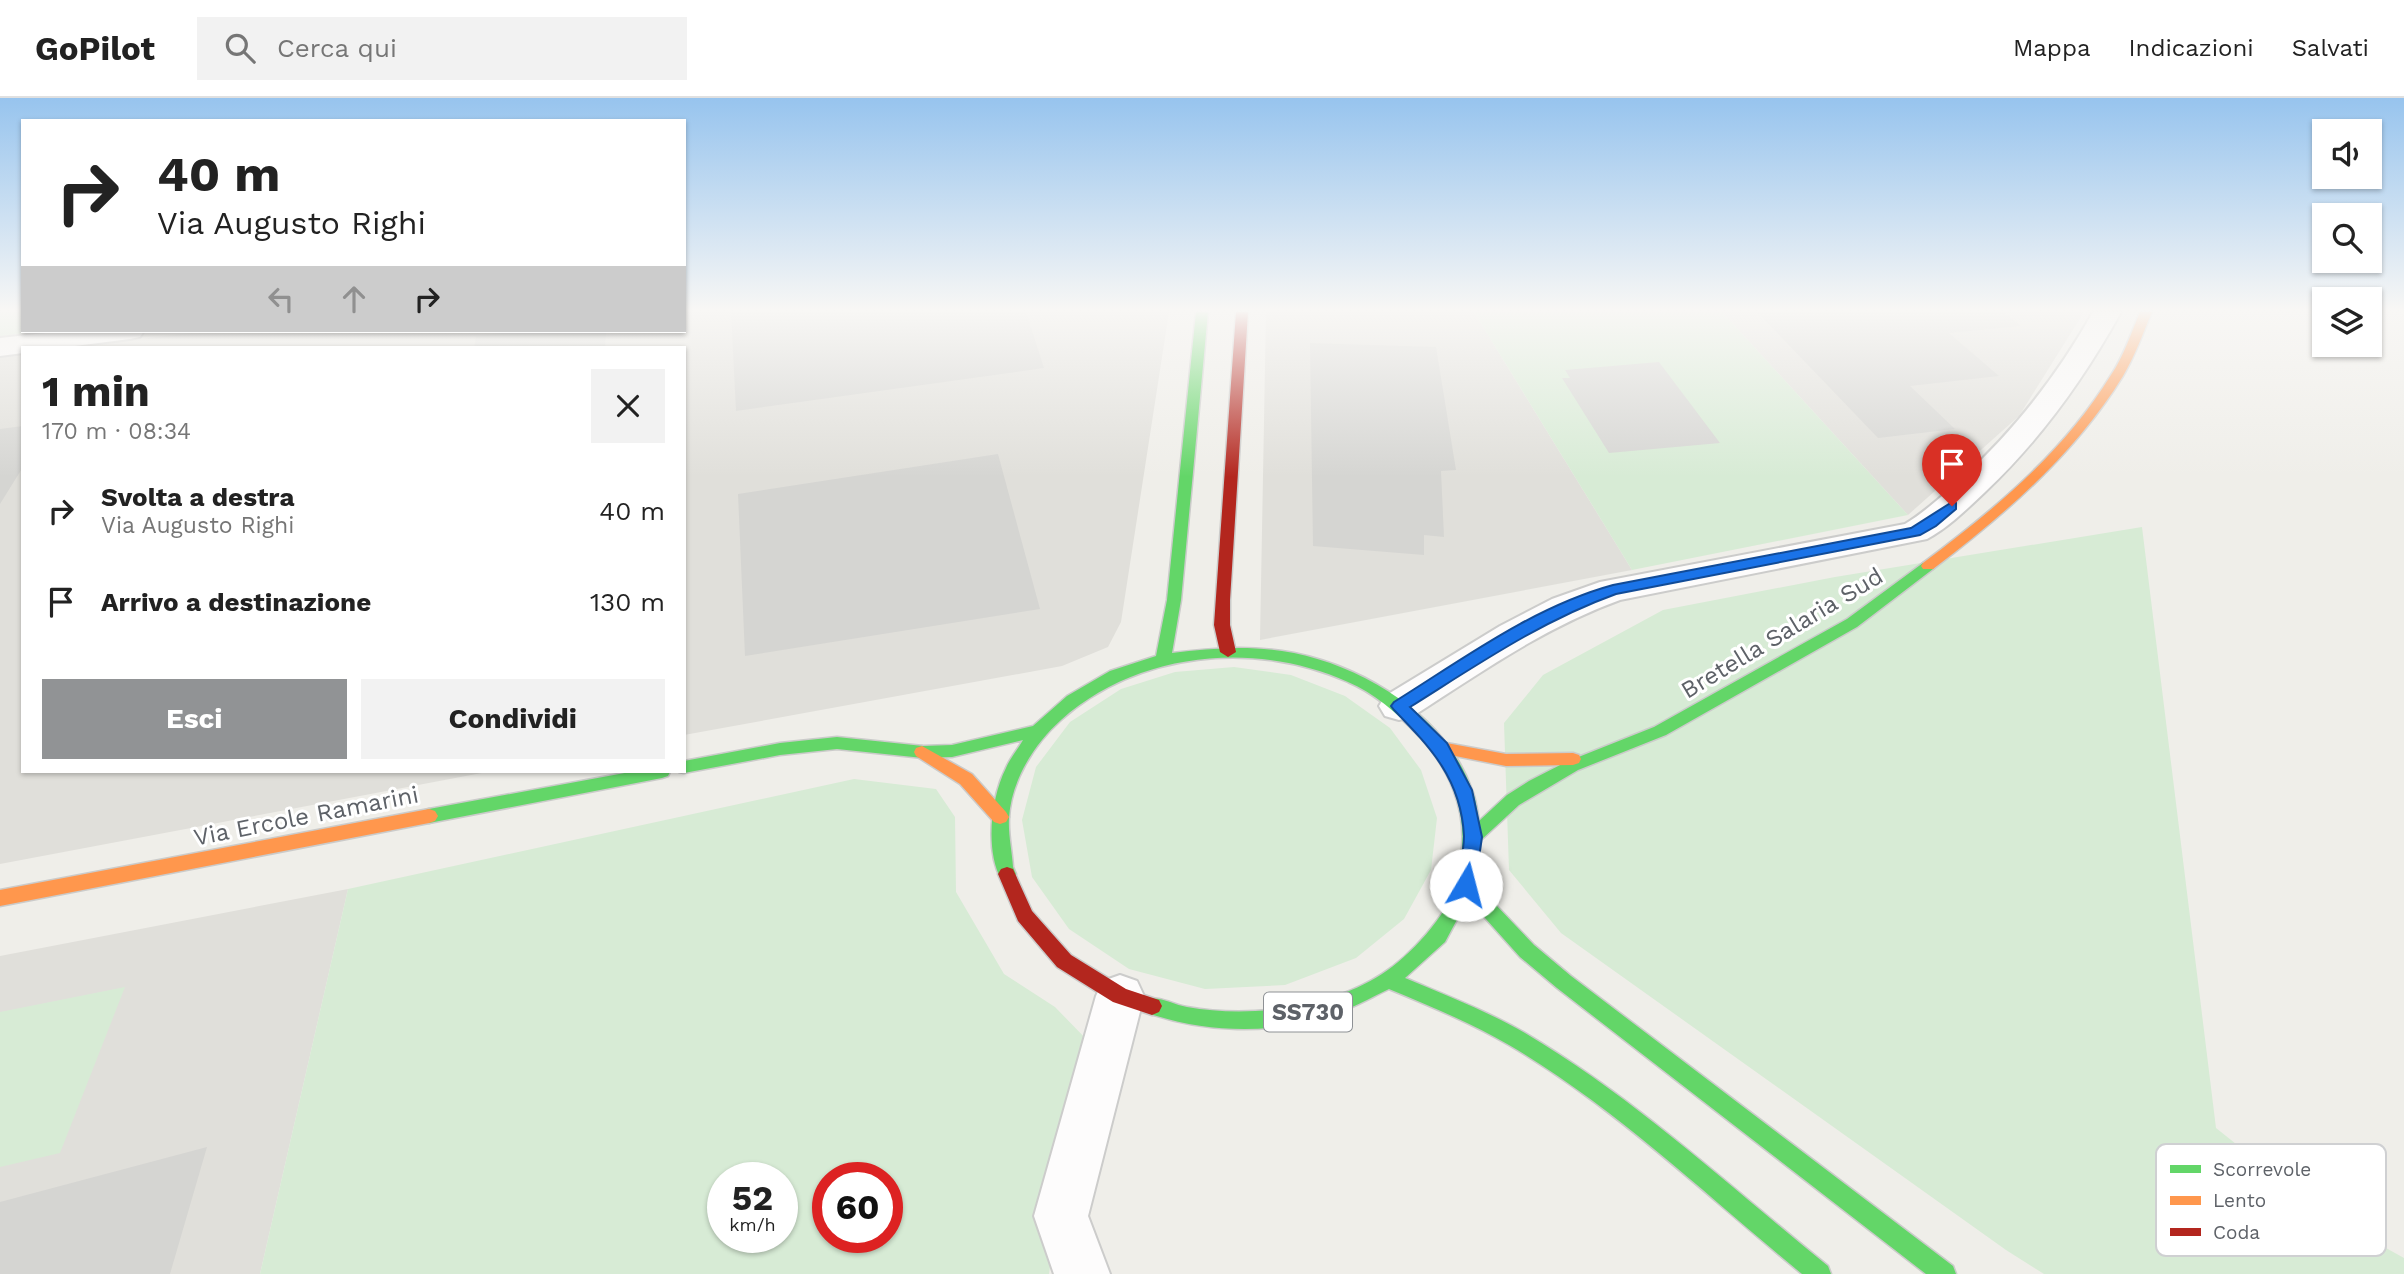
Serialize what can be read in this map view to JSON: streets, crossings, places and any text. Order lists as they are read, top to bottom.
{
  "streets": {
    "main road": ["Bretella Salaria Sud", "Via Ercole Ramarini", "SS730"]
  },
  "crossings": [
    ["Bretella Salaria Sud", "SS730"]
  ],
  "legend": ["Scorrevole", "Lento", "Coda"],
  "page": {
    "header": "GoPilot",
    "search": "Cerca qui",
    "nav": ["Mappa", "Indicazioni", "Salvati"],
    "turn": ["40 m", "Via Augusto Righi"],
    "heading": ["1 min", "170 m · 08:34"],
    "list": [
      {
        "name": "Svolta a destra",
        "note": "Via Augusto Righi",
        "value": "40 m"
      },
      {
        "name": "Arrivo a destinazione",
        "value": "130 m"
      }
    ],
    "buttons": ["Esci", "Condividi"],
    "speed": "52 km/h",
    "limit": "60"
  }
}
